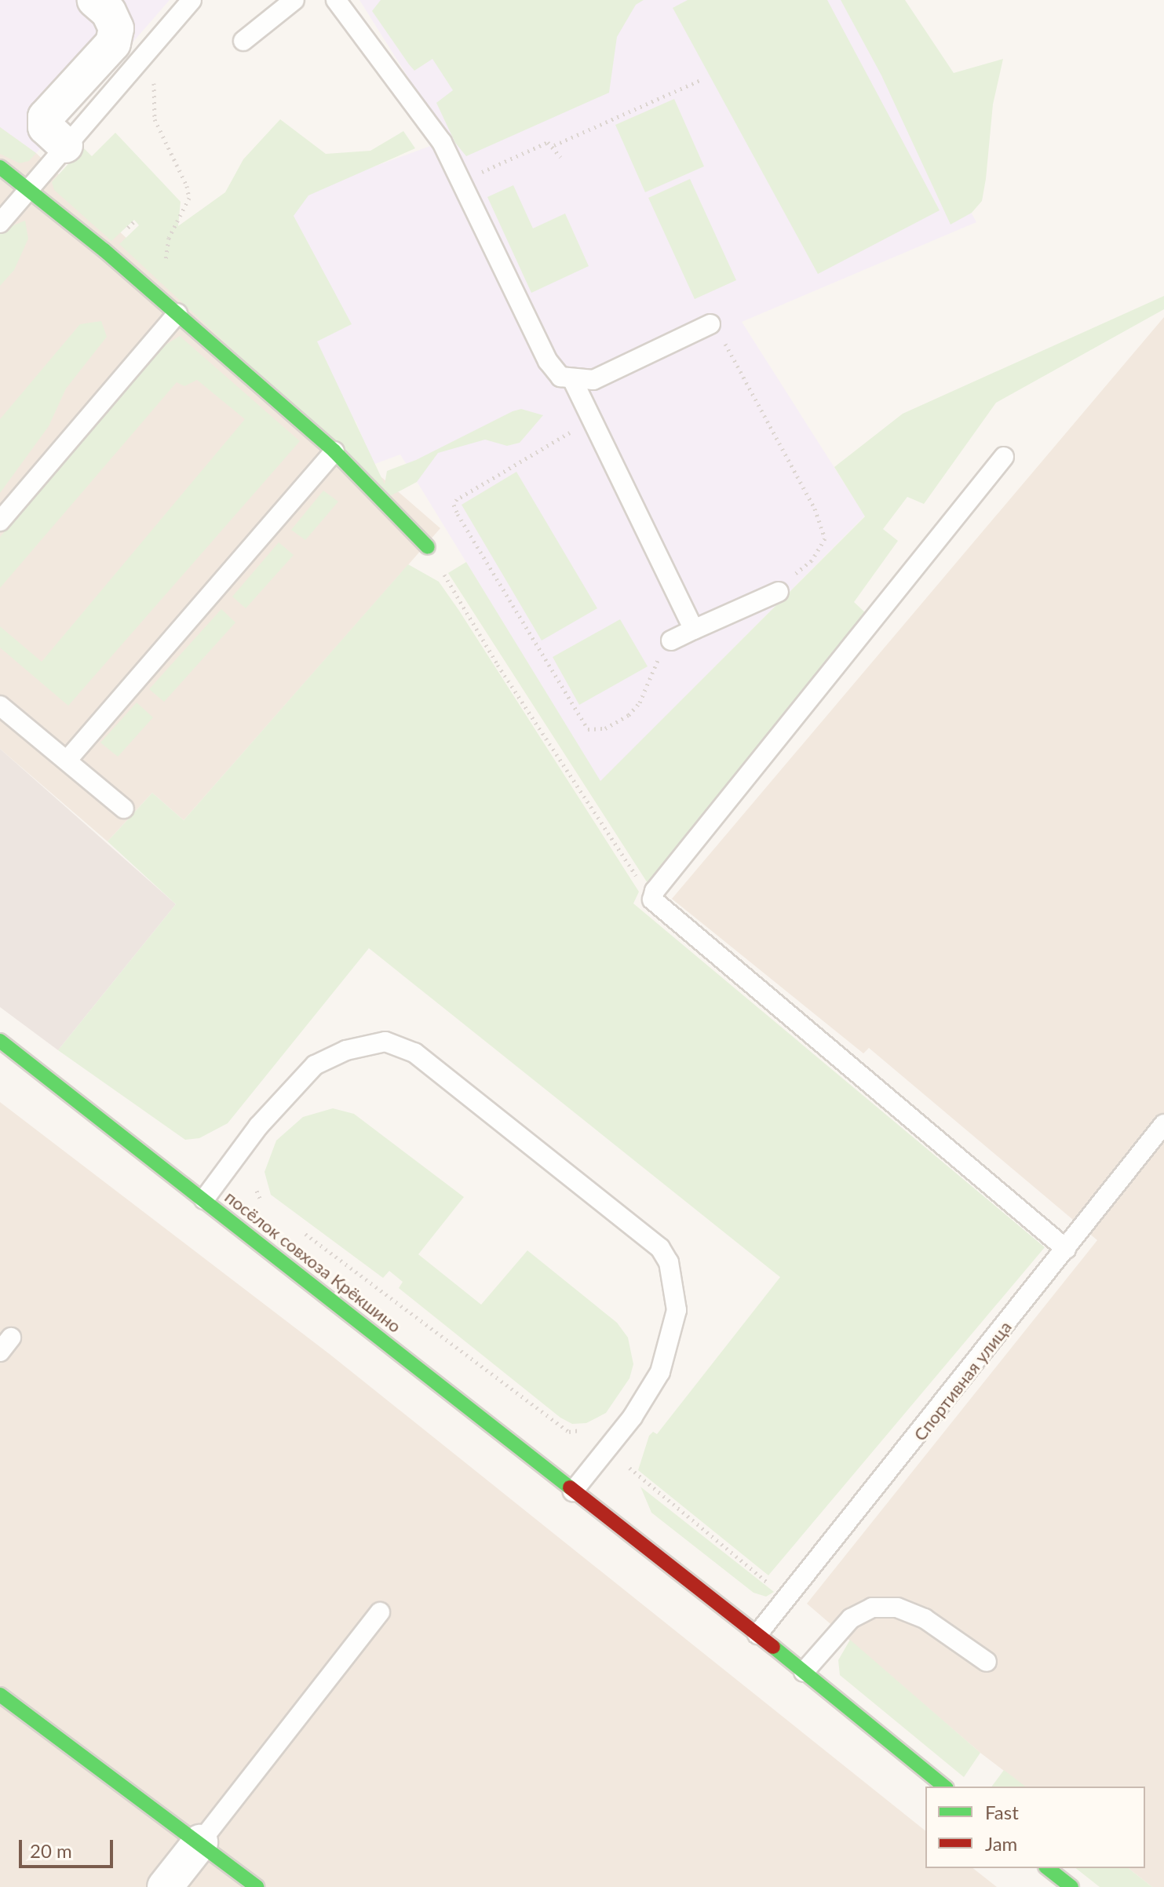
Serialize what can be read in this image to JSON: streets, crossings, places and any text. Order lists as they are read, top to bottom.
{
  "streets": {
    "street": ["посёлок совхоза Крёкшино"],
    "lane": ["Спортивная улица"]
  },
  "crossings": [
    ["посёлок совхоза Крёкшино", "Спортивная улица"]
  ],
  "legend": ["Fast", "Jam"],
  "scale_bar": "20 m"
}
